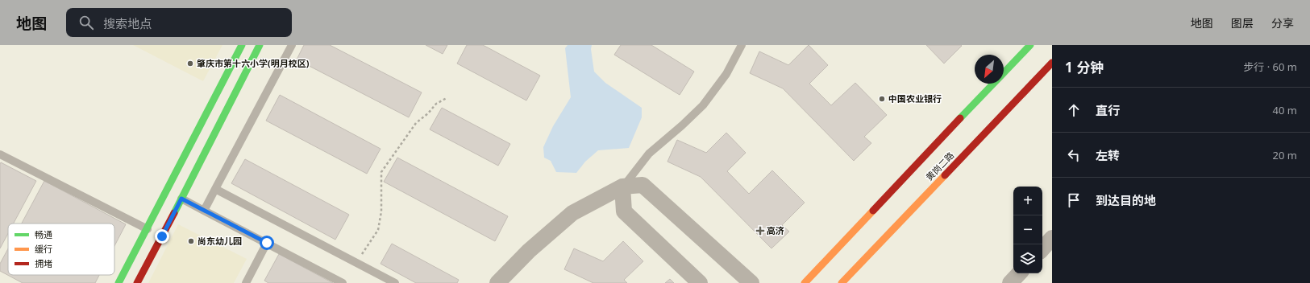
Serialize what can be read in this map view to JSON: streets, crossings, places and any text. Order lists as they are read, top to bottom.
{
  "streets": {
    "main road": ["黄岗二路"]
  },
  "places": {
    "other": ["肇庆市第十六小学(明月校区)", "中国农业银行", "尚东幼儿园"],
    "health": ["高济"]
  },
  "legend": ["畅通", "缓行", "拥堵"],
  "north": "bottom left",
  "page": {
    "header": "地图",
    "search": "搜索地点",
    "nav": ["地图", "图层", "分享"],
    "heading": ["1 分钟", "步行 · 60 m"],
    "list": [
      ["直行", "40 m"],
      ["左转", "20 m"],
      "到达目的地"
    ],
    "map_buttons": ["+", "−"]
  }
}
